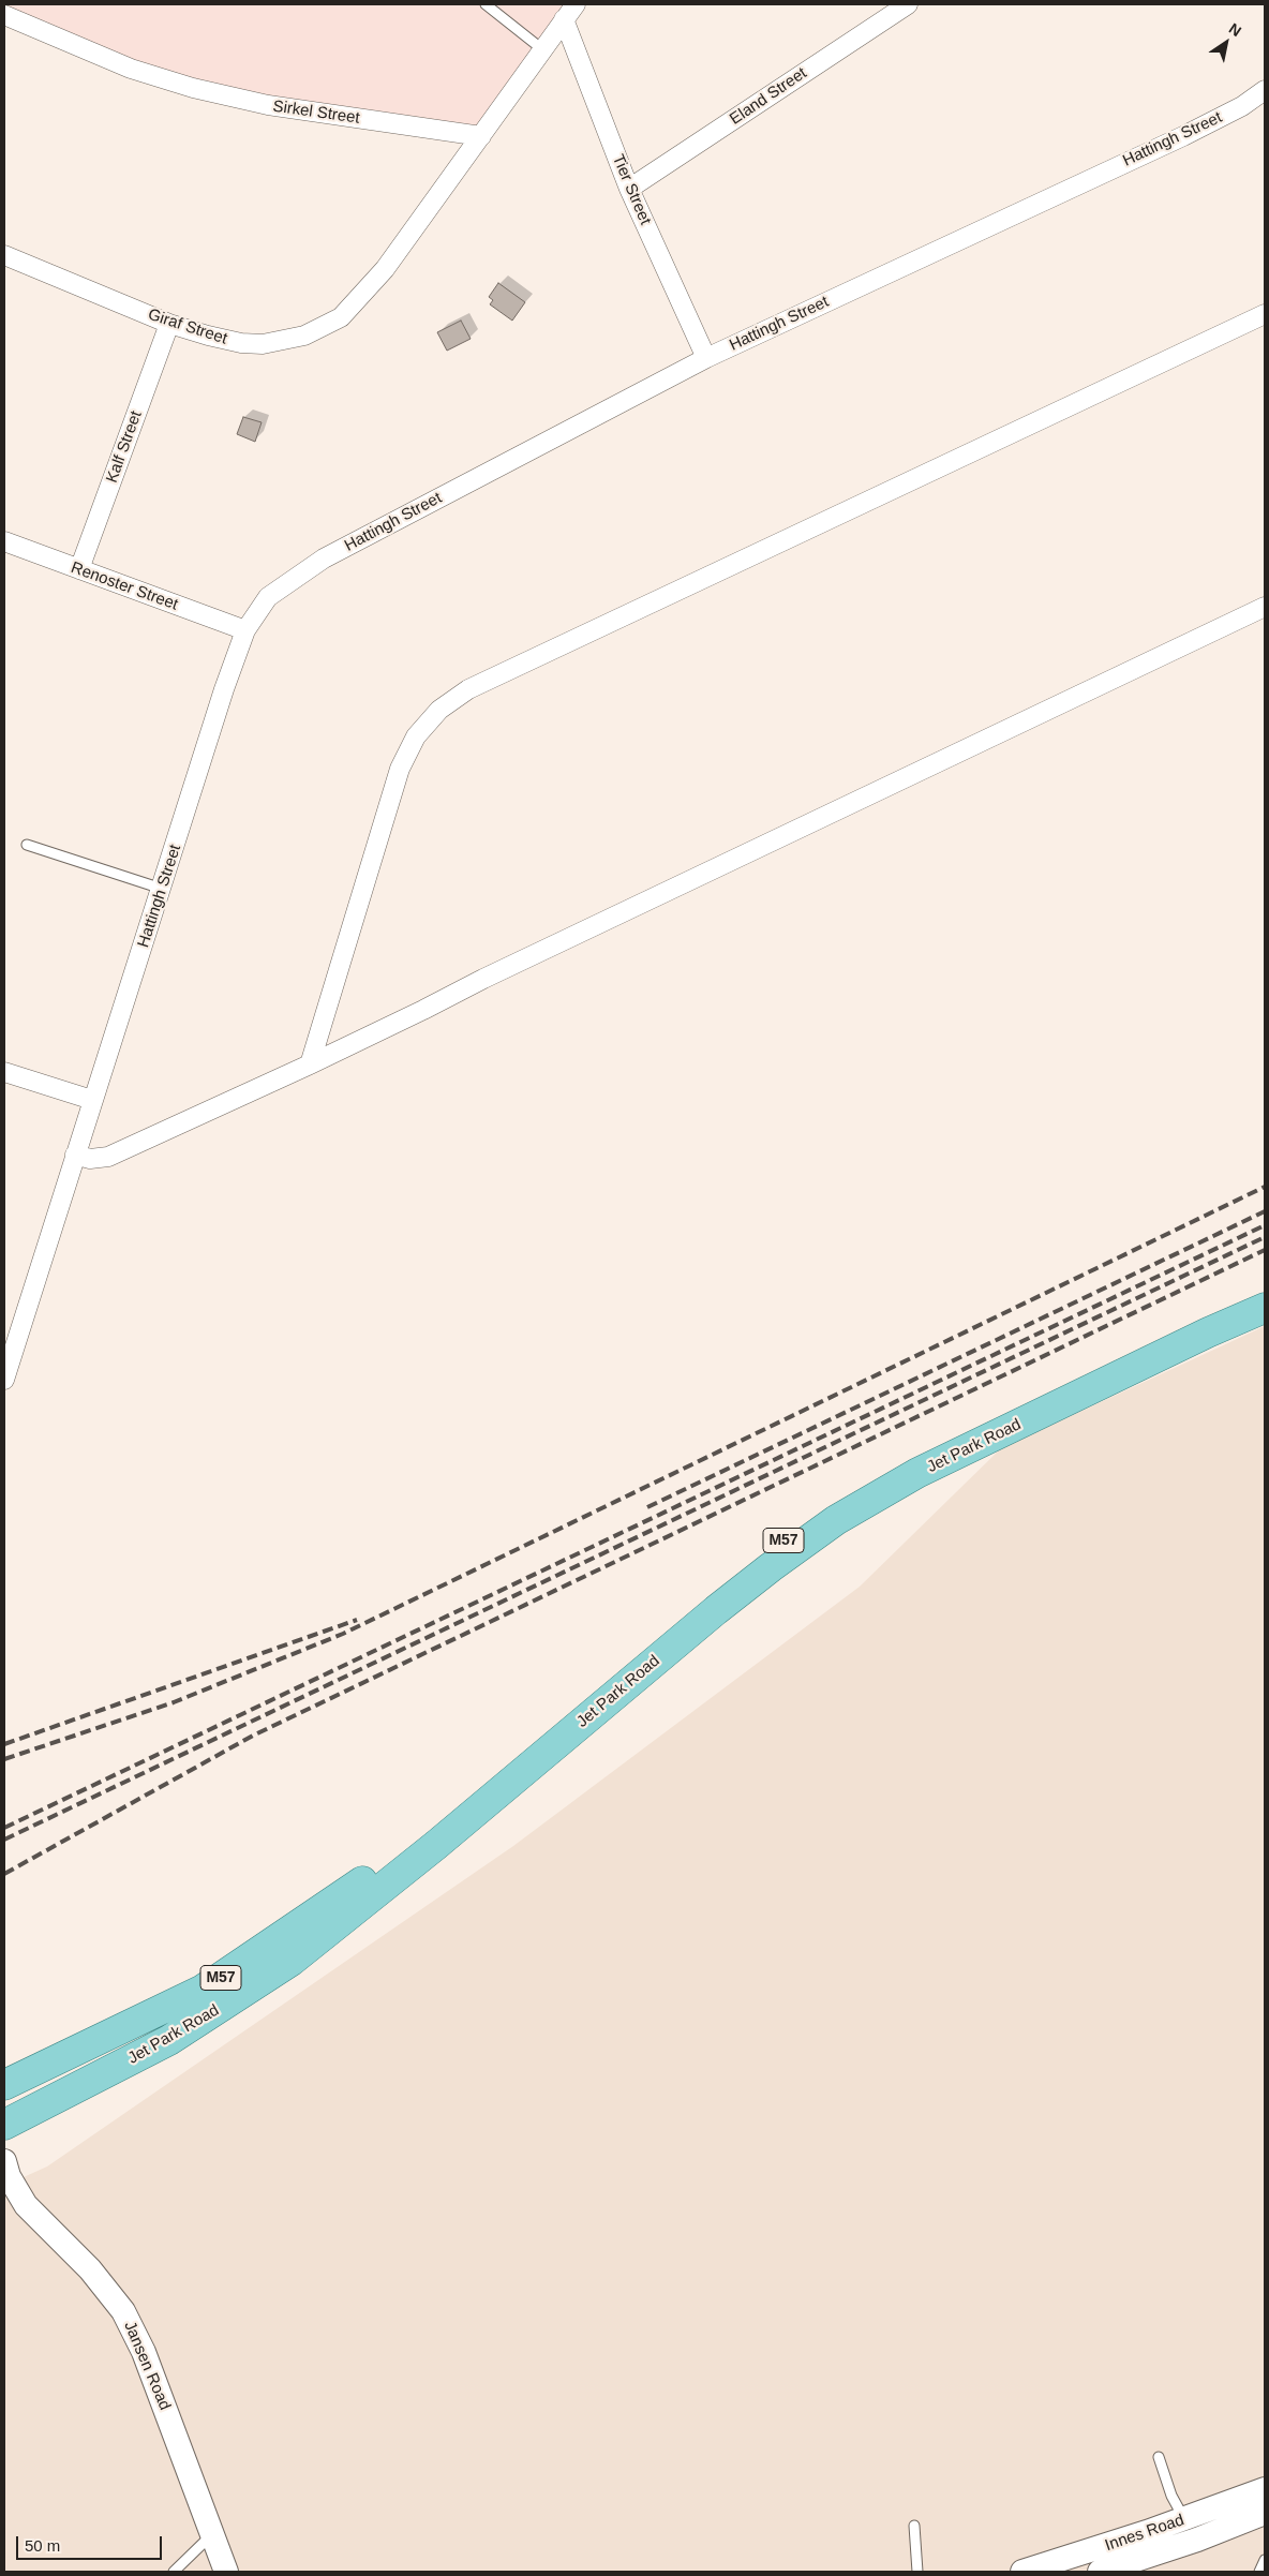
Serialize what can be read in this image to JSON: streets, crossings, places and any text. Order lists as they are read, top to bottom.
{
  "streets": {
    "main road": ["Jet Park Road", "M57"],
    "street": [
      "Eland Street",
      "Sirkel Street",
      "Hattingh Street",
      "Tier Street",
      "Giraf Street",
      "Kalf Street",
      "Renoster Street",
      "Jansen Road",
      "Innes Road"
    ]
  },
  "crossings": [
    ["Eland Street", "Tier Street"],
    ["Sirkel Street", "Giraf Street"],
    ["Hattingh Street", "Tier Street"],
    ["Hattingh Street", "Renoster Street"],
    ["Giraf Street", "Kalf Street"],
    ["Kalf Street", "Renoster Street"]
  ],
  "scale_bar": "50 m",
  "north": "top right"
}
